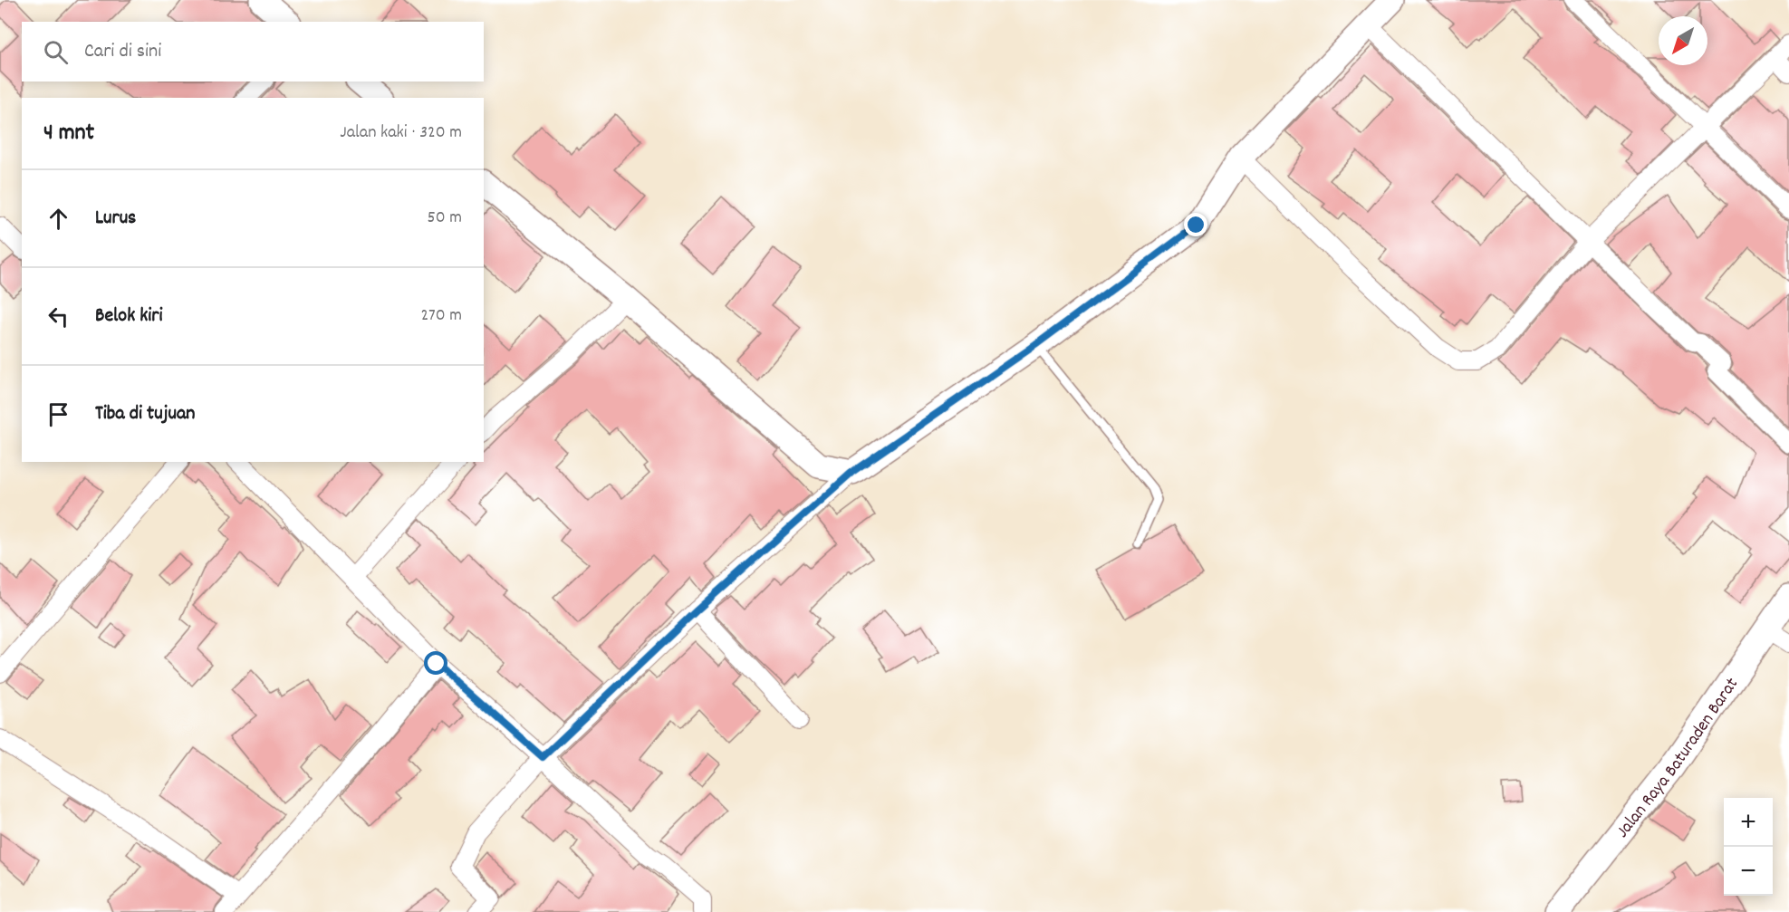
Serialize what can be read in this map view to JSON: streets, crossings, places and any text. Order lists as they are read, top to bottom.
{
  "streets": {
    "street": ["Jalan Raya Baturaden Barat"]
  },
  "north": "bottom left",
  "page": {
    "search": "Cari di sini",
    "heading": ["4 mnt", "Jalan kaki · 320 m"],
    "list": [
      ["Lurus", "50 m"],
      ["Belok kiri", "270 m"],
      "Tiba di tujuan"
    ],
    "map_buttons": ["+", "−"]
  }
}
